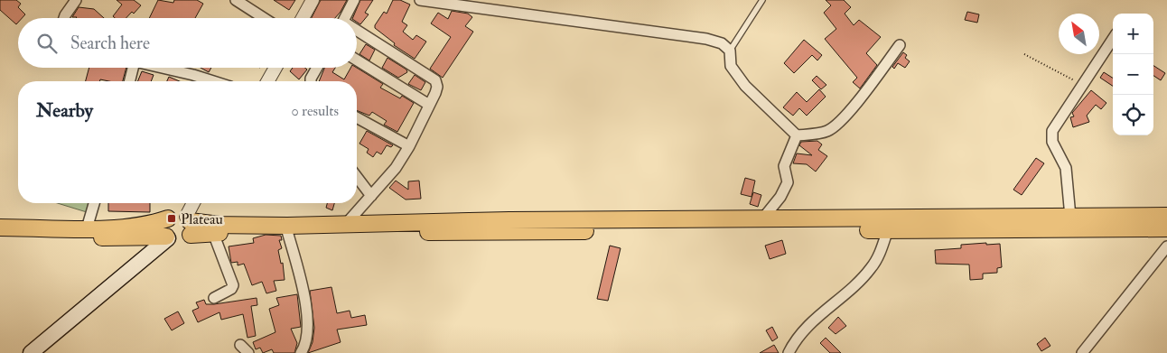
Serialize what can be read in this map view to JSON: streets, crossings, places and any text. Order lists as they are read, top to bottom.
{
  "places": {
    "transit": ["Plateau"]
  },
  "north": "top left",
  "page": {
    "map_buttons": ["+", "−"],
    "search": "Search here",
    "heading": ["Nearby", "0 results"]
  }
}
